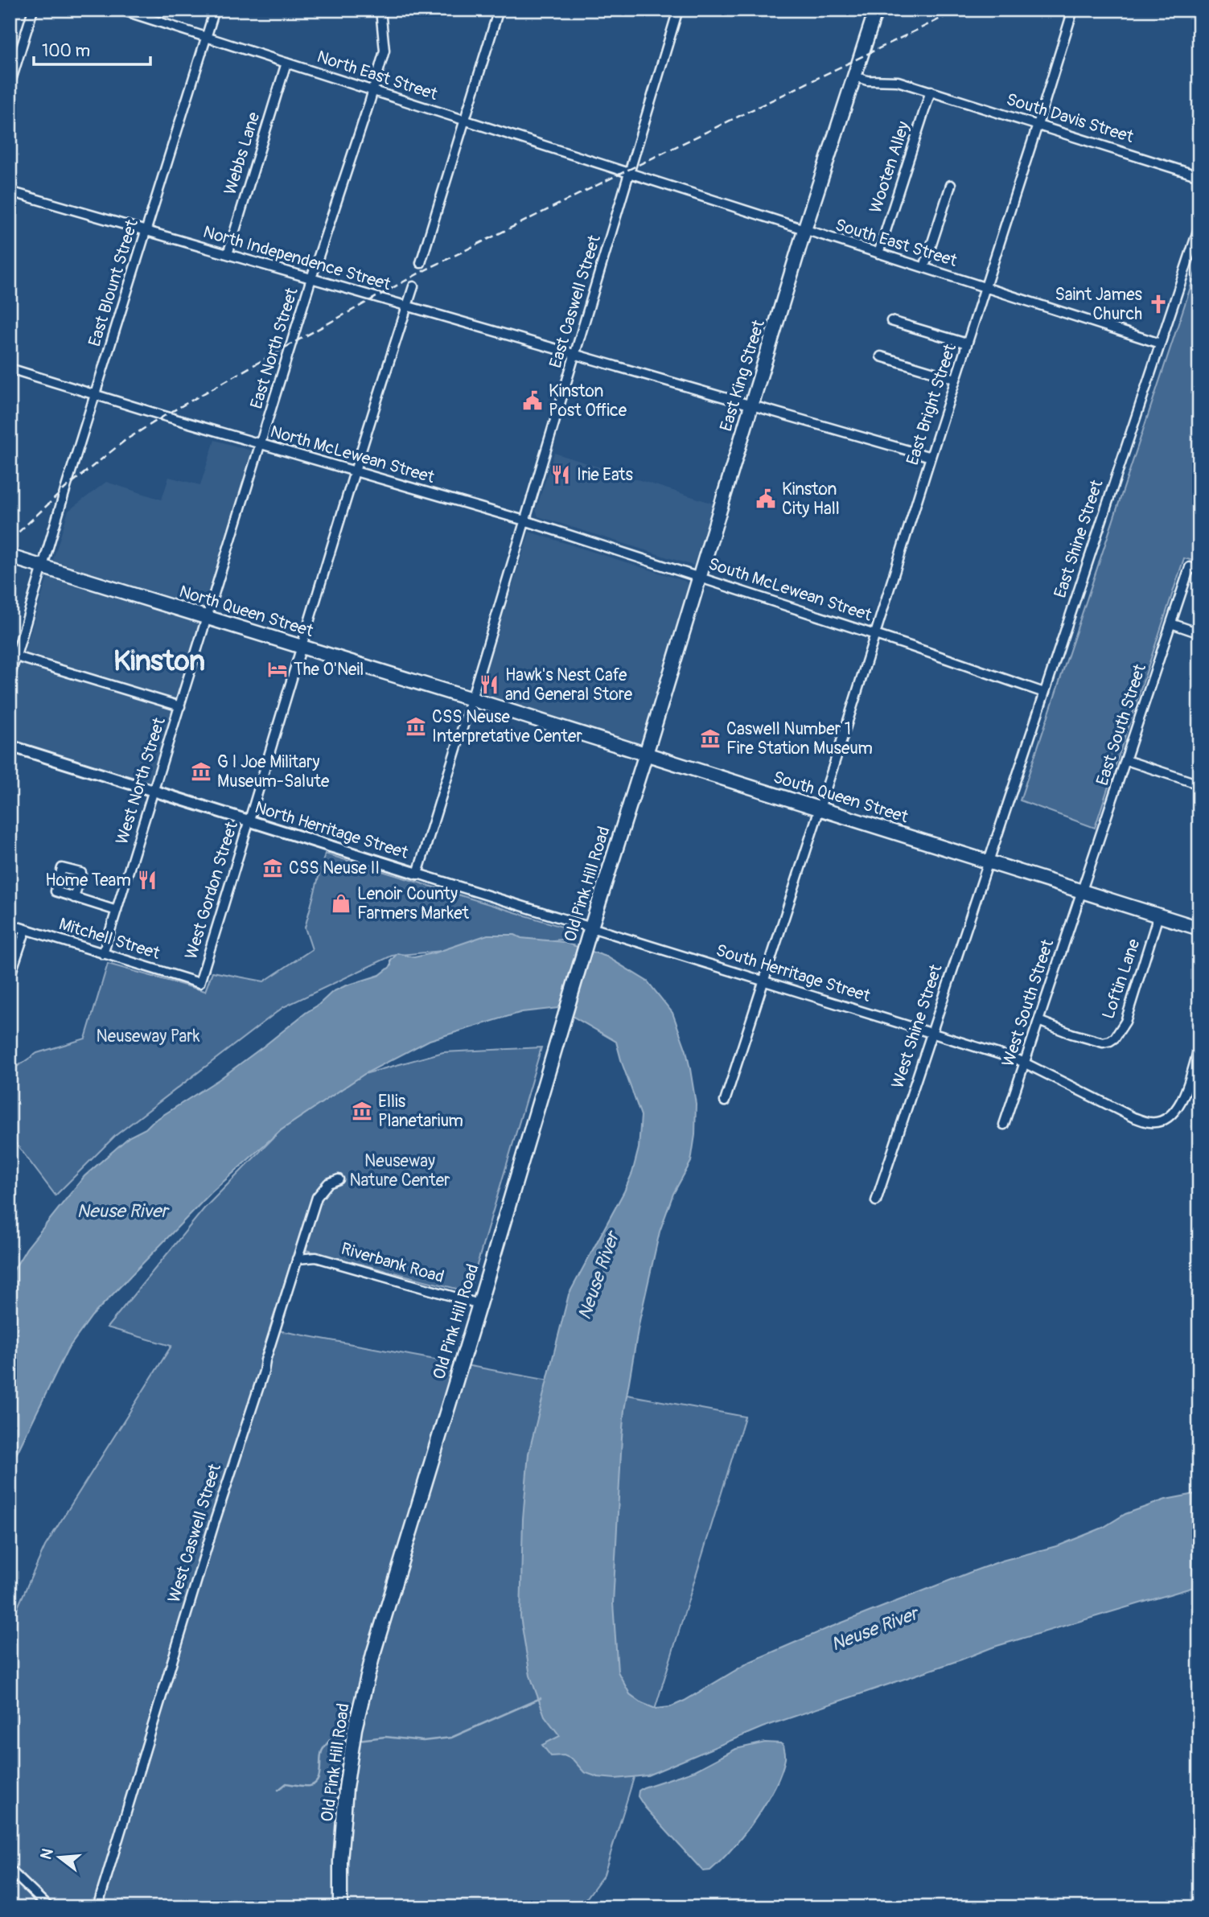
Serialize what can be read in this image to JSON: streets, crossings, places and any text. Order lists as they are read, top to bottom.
{
  "streets": {
    "main road": [
      "East King Street",
      "North Queen Street",
      "South Queen Street",
      "Old Pink Hill Road"
    ],
    "street": [
      "North East Street",
      "South Davis Street",
      "Webbs Lane",
      "Wooten Alley",
      "South East Street",
      "North Independence Street",
      "East Blount Street",
      "East Caswell Street",
      "East North Street",
      "East Bright Street",
      "North McLewean Street",
      "East Shine Street",
      "South McLewean Street",
      "East South Street",
      "West North Street",
      "North Herritage Street",
      "West Gordon Street",
      "Mitchell Street",
      "South Herritage Street",
      "Loftin Lane",
      "West South Street",
      "West Shine Street",
      "Riverbank Road",
      "West Caswell Street"
    ]
  },
  "crossings": [
    ["North East Street", "Webbs Lane"],
    ["North East Street", "South East Street"],
    ["North East Street", "East Blount Street"],
    ["North East Street", "East Caswell Street"],
    ["North East Street", "East North Street"],
    ["South Davis Street", "Wooten Alley"],
    ["South Davis Street", "East King Street"],
    ["South Davis Street", "East Bright Street"],
    ["Webbs Lane", "North Independence Street"],
    ["Wooten Alley", "South East Street"],
    ["South East Street", "East Caswell Street"],
    ["South East Street", "East King Street"],
    ["South East Street", "East Bright Street"],
    ["South East Street", "East Shine Street"],
    ["North Independence Street", "East Blount Street"],
    ["North Independence Street", "East Caswell Street"],
    ["North Independence Street", "East North Street"],
    ["North Independence Street", "East King Street"],
    ["North Independence Street", "East Bright Street"],
    ["North Independence Street", "West Gordon Street"],
    ["East Blount Street", "North McLewean Street"],
    ["East Blount Street", "North Queen Street"],
    ["East Caswell Street", "North McLewean Street"],
    ["East Caswell Street", "South McLewean Street"],
    ["East Caswell Street", "North Queen Street"],
    ["East Caswell Street", "South Queen Street"],
    ["East North Street", "North McLewean Street"],
    ["East North Street", "North Queen Street"],
    ["East North Street", "West North Street"],
    ["East King Street", "South McLewean Street"],
    ["East King Street", "South Queen Street"],
    ["East King Street", "Old Pink Hill Road"],
    ["East Bright Street", "South McLewean Street"],
    ["East Bright Street", "South Queen Street"],
    ["East Bright Street", "South Herritage Street"],
    ["North McLewean Street", "South McLewean Street"],
    ["North McLewean Street", "West Gordon Street"],
    ["East Shine Street", "South McLewean Street"],
    ["East Shine Street", "South Queen Street"],
    ["East Shine Street", "West Shine Street"],
    ["North Queen Street", "West North Street"],
    ["North Queen Street", "South Queen Street"],
    ["North Queen Street", "West Gordon Street"],
    ["East South Street", "South Queen Street"],
    ["East South Street", "West South Street"],
    ["West North Street", "North Herritage Street"],
    ["West North Street", "Mitchell Street"],
    ["South Queen Street", "Old Pink Hill Road"],
    ["South Queen Street", "Loftin Lane"],
    ["South Queen Street", "West South Street"],
    ["South Queen Street", "West Shine Street"],
    ["North Herritage Street", "West Gordon Street"],
    ["North Herritage Street", "South Herritage Street"],
    ["Old Pink Hill Road", "South Herritage Street"],
    ["Old Pink Hill Road", "Riverbank Road"],
    ["West Gordon Street", "Mitchell Street"],
    ["South Herritage Street", "West South Street"],
    ["South Herritage Street", "West Shine Street"],
    ["Loftin Lane", "West South Street"],
    ["Riverbank Road", "West Caswell Street"]
  ],
  "districts": ["Kinston"],
  "water": ["Neuse River"],
  "parks": ["Neuseway Park", "Neuseway Nature Center"],
  "places": {
    "church": ["Saint James Church"],
    "public building": ["Kinston Post Office", "Kinston City Hall"],
    "restaurant": ["Irie Eats", "Hawk's Nest Cafe and General Store", "Home Team"],
    "hotel": ["The O'Neil"],
    "museum": [
      "CSS Neuse Interpretative Center",
      "Caswell Number 1 Fire Station Museum",
      "G I Joe Military Museum-Salute",
      "CSS Neuse II",
      "Ellis Planetarium"
    ],
    "shop": ["Lenoir County Farmers Market"]
  },
  "scale_bar": "100 m",
  "north": "left"
}
